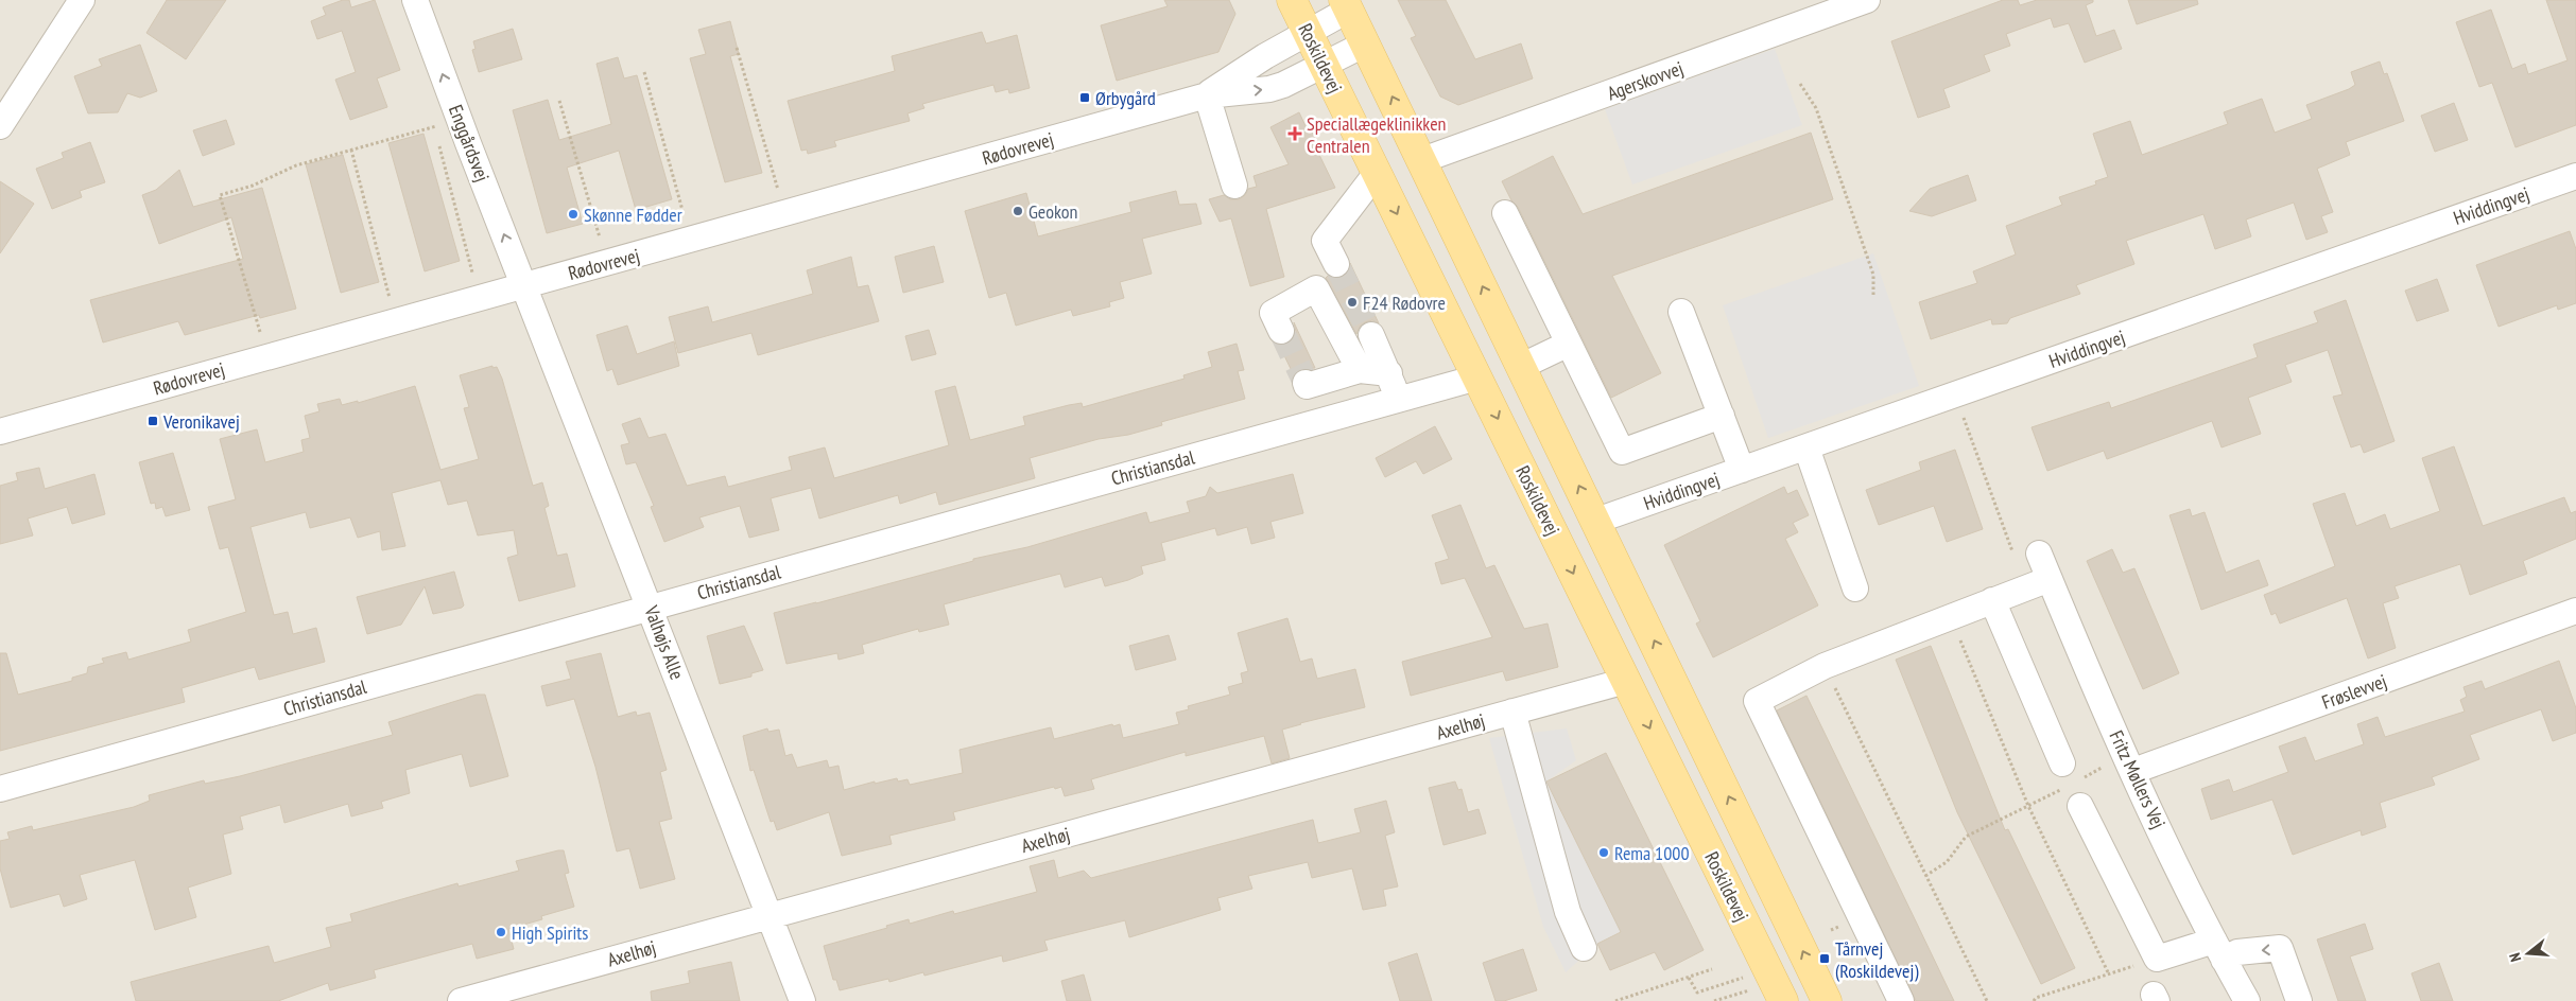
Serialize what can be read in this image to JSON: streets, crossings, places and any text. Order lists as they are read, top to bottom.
{
  "streets": {
    "main road": ["Roskildevej"],
    "street": [
      "Agerskovvej",
      "Enggårdsvej",
      "Rødovrevej",
      "Hviddingvej",
      "Christiansdal",
      "Valhøjs Alle",
      "Frøslevvej",
      "Axelhøj",
      "Fritz Møllers Vej"
    ]
  },
  "crossings": [
    ["Roskildevej", "Rødovrevej"],
    ["Roskildevej", "Christiansdal"],
    ["Roskildevej", "Axelhøj"],
    ["Enggårdsvej", "Rødovrevej"],
    ["Enggårdsvej", "Valhøjs Alle"],
    ["Rødovrevej", "Valhøjs Alle"],
    ["Christiansdal", "Valhøjs Alle"],
    ["Valhøjs Alle", "Axelhøj"],
    ["Frøslevvej", "Fritz Møllers Vej"]
  ],
  "one_way": ["Enggårdsvej"],
  "places": {
    "transit": ["Ørbygård", "Veronikavej", "Tårnvej (Roskildevej)"],
    "health": ["Speciallægeklinikken Centralen"],
    "other": [
      "Geokon",
      "Skønne Fødder",
      "F24 Rødovre",
      "Rema 1000",
      "High Spirits"
    ]
  },
  "north": "left"
}
